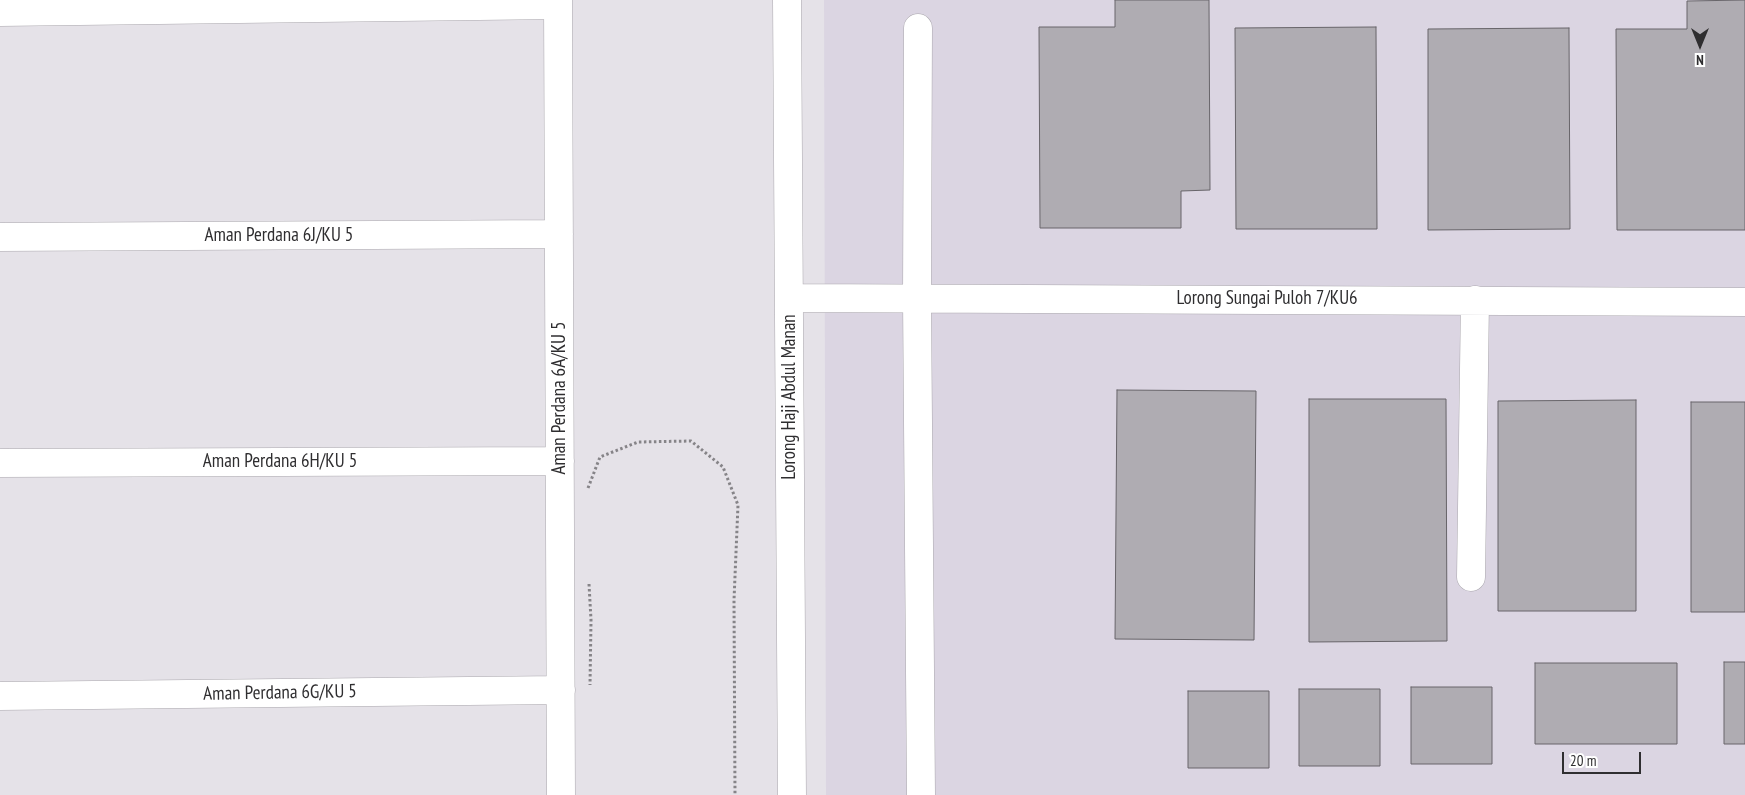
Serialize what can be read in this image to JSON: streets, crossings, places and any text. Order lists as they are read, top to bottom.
{
  "streets": {
    "street": [
      "Aman Perdana 6J/KU 5",
      "Lorong Sungai Puloh 7/KU6",
      "Lorong Haji Abdul Manan",
      "Aman Perdana 6A/KU 5",
      "Aman Perdana 6H/KU 5",
      "Aman Perdana 6G/KU 5"
    ]
  },
  "crossings": [
    ["Aman Perdana 6J/KU 5", "Aman Perdana 6A/KU 5"],
    ["Lorong Sungai Puloh 7/KU6", "Lorong Haji Abdul Manan"],
    ["Aman Perdana 6A/KU 5", "Aman Perdana 6H/KU 5"],
    ["Aman Perdana 6A/KU 5", "Aman Perdana 6G/KU 5"]
  ],
  "scale_bar": "20 m",
  "north": "bottom"
}
